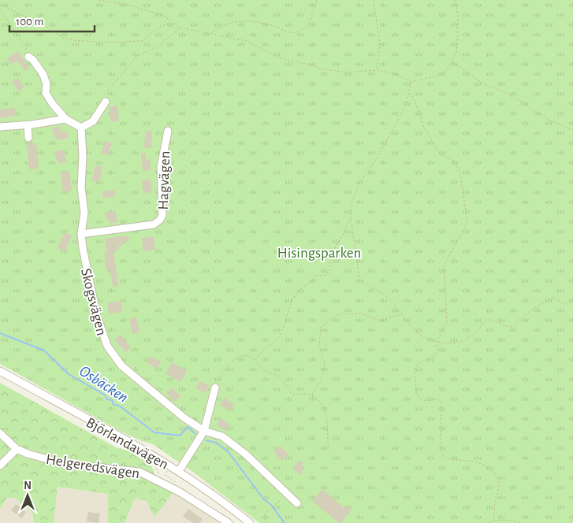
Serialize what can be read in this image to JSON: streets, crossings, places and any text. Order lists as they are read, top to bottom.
{
  "streets": {
    "street": [
      "Hagvägen",
      "Skogsvägen",
      "Björlandavägen",
      "Helgeredsvägen"
    ]
  },
  "crossings": [
    ["Hagvägen", "Skogsvägen"]
  ],
  "water": ["Osbäcken"],
  "parks": ["Hisingsparken"],
  "scale_bar": "100 m",
  "north": "top"
}
